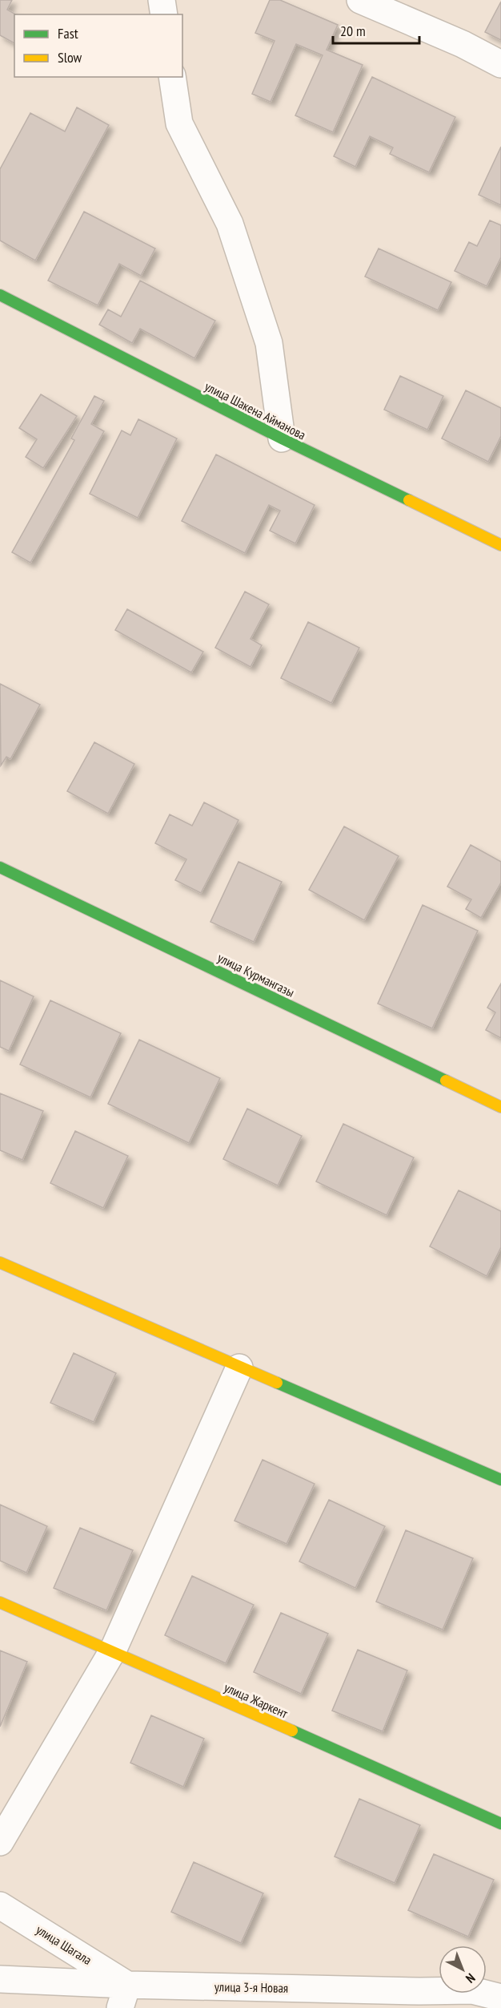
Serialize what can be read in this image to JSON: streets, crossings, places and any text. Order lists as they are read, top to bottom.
{
  "streets": {
    "street": [
      "улица Шакена Айманова",
      "улица Курмангазы",
      "улица Жаркент",
      "улица Шагала",
      "улица 3-я Новая"
    ]
  },
  "crossings": [
    ["улица Шагала", "улица 3-я Новая"]
  ],
  "legend": ["Fast", "Slow"],
  "scale_bar": "20 m",
  "north": "bottom right"
}
